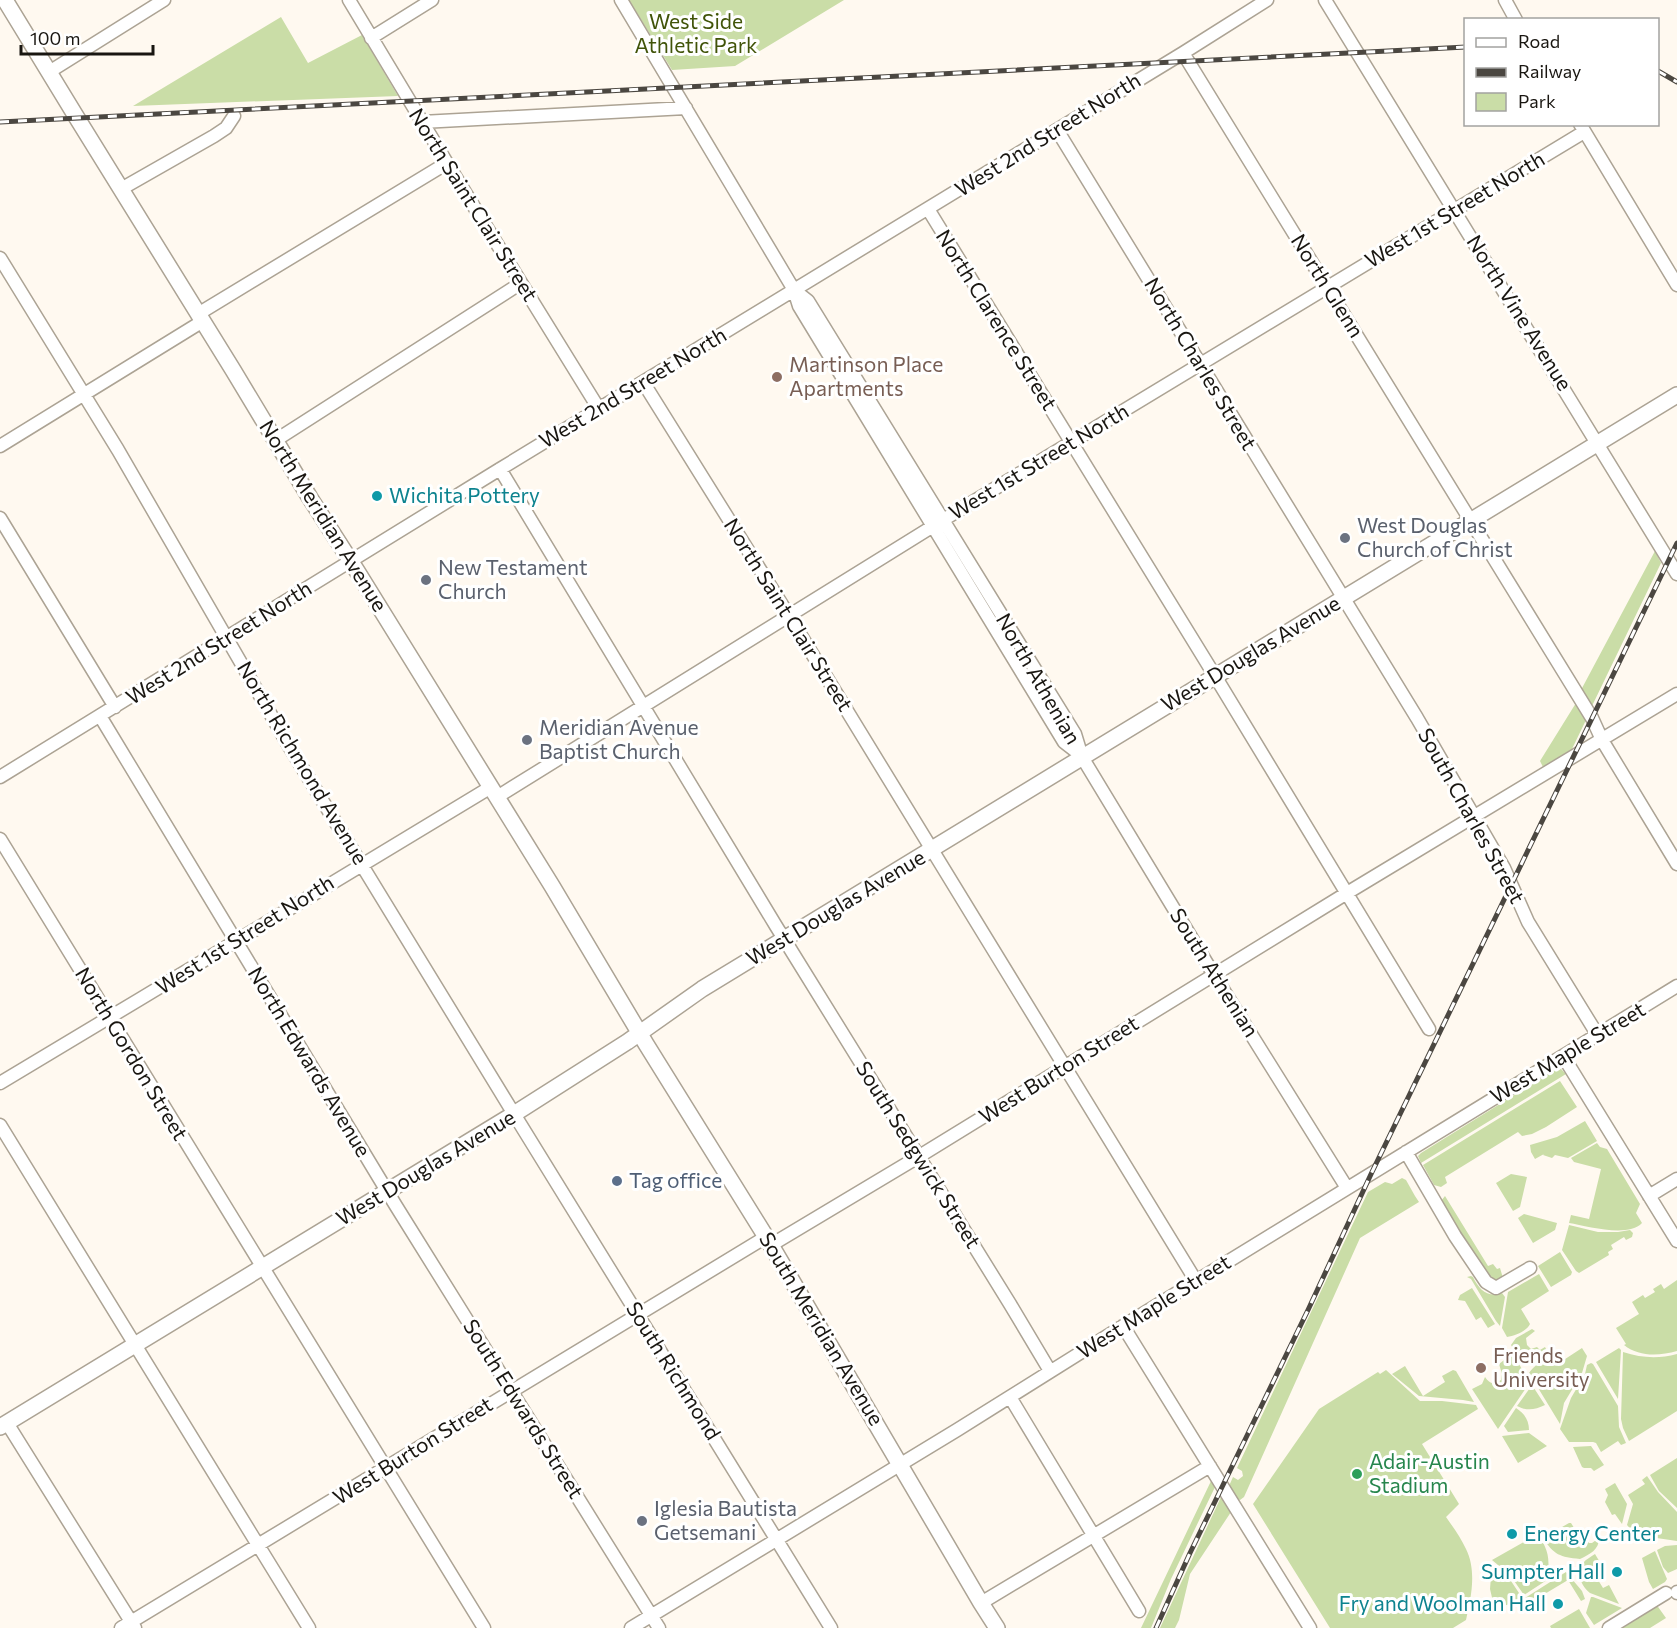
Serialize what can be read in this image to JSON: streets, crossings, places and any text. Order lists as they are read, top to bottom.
{
  "streets": {
    "main road": ["North Meridian Avenue", "West Douglas Avenue", "South Meridian Avenue"],
    "street": [
      "West 2nd Street North",
      "North Saint Clair Street",
      "West 1st Street North",
      "North Glenn",
      "North Vine Avenue",
      "North Clarence Street",
      "North Charles Street",
      "North Athenian",
      "North Richmond Avenue",
      "South Charles Street",
      "South Athenian",
      "West Maple Street",
      "North Gordon Street",
      "North Edwards Avenue",
      "West Burton Street",
      "South Sedgwick Street",
      "South Richmond",
      "South Edwards Street"
    ]
  },
  "crossings": [
    ["West 2nd Street North", "North Saint Clair Street"],
    ["West 2nd Street North", "North Glenn"],
    ["West 2nd Street North", "North Clarence Street"],
    ["West 2nd Street North", "North Charles Street"],
    ["West 2nd Street North", "North Meridian Avenue"],
    ["West 2nd Street North", "North Athenian"],
    ["West 2nd Street North", "North Richmond Avenue"],
    ["West 2nd Street North", "North Edwards Avenue"],
    ["West 2nd Street North", "South Sedgwick Street"],
    ["North Saint Clair Street", "West 1st Street North"],
    ["North Saint Clair Street", "West Douglas Avenue"],
    ["North Saint Clair Street", "West Maple Street"],
    ["North Saint Clair Street", "West Burton Street"],
    ["West 1st Street North", "North Glenn"],
    ["West 1st Street North", "North Vine Avenue"],
    ["West 1st Street North", "North Clarence Street"],
    ["West 1st Street North", "North Charles Street"],
    ["West 1st Street North", "North Meridian Avenue"],
    ["West 1st Street North", "North Athenian"],
    ["West 1st Street North", "North Richmond Avenue"],
    ["West 1st Street North", "North Gordon Street"],
    ["West 1st Street North", "North Edwards Avenue"],
    ["West 1st Street North", "South Sedgwick Street"],
    ["North Glenn", "West Douglas Avenue"],
    ["North Glenn", "West Burton Street"],
    ["North Vine Avenue", "West Douglas Avenue"],
    ["North Clarence Street", "West Douglas Avenue"],
    ["North Clarence Street", "West Burton Street"],
    ["North Charles Street", "West Douglas Avenue"],
    ["North Charles Street", "South Charles Street"],
    ["North Meridian Avenue", "West Douglas Avenue"],
    ["North Meridian Avenue", "South Meridian Avenue"],
    ["West Douglas Avenue", "North Athenian"],
    ["West Douglas Avenue", "North Richmond Avenue"],
    ["West Douglas Avenue", "South Charles Street"],
    ["West Douglas Avenue", "South Athenian"],
    ["West Douglas Avenue", "North Gordon Street"],
    ["West Douglas Avenue", "North Edwards Avenue"],
    ["West Douglas Avenue", "South Sedgwick Street"],
    ["West Douglas Avenue", "South Meridian Avenue"],
    ["West Douglas Avenue", "South Richmond"],
    ["West Douglas Avenue", "South Edwards Street"],
    ["North Athenian", "South Athenian"],
    ["North Richmond Avenue", "South Richmond"],
    ["South Charles Street", "West Maple Street"],
    ["South Charles Street", "West Burton Street"],
    ["South Athenian", "West Maple Street"],
    ["South Athenian", "West Burton Street"],
    ["West Maple Street", "South Sedgwick Street"],
    ["West Maple Street", "South Meridian Avenue"],
    ["West Maple Street", "South Richmond"],
    ["West Maple Street", "South Edwards Street"],
    ["North Gordon Street", "West Burton Street"],
    ["North Edwards Avenue", "South Edwards Street"],
    ["West Burton Street", "South Sedgwick Street"],
    ["West Burton Street", "South Meridian Avenue"],
    ["West Burton Street", "South Richmond"],
    ["West Burton Street", "South Edwards Street"]
  ],
  "parks": ["West Side Athletic Park"],
  "places": [
    "Martinson Place Apartments",
    "Wichita Pottery",
    "West Douglas Church of Christ",
    "New Testament Church",
    "Meridian Avenue Baptist Church",
    "Tag office",
    "Friends University",
    "Adair-Austin Stadium",
    "Iglesia Bautista Getsemani",
    "Energy Center",
    "Sumpter Hall",
    "Fry and Woolman Hall"
  ],
  "legend": ["Road", "Railway", "Park"],
  "scale_bar": "100 m"
}
